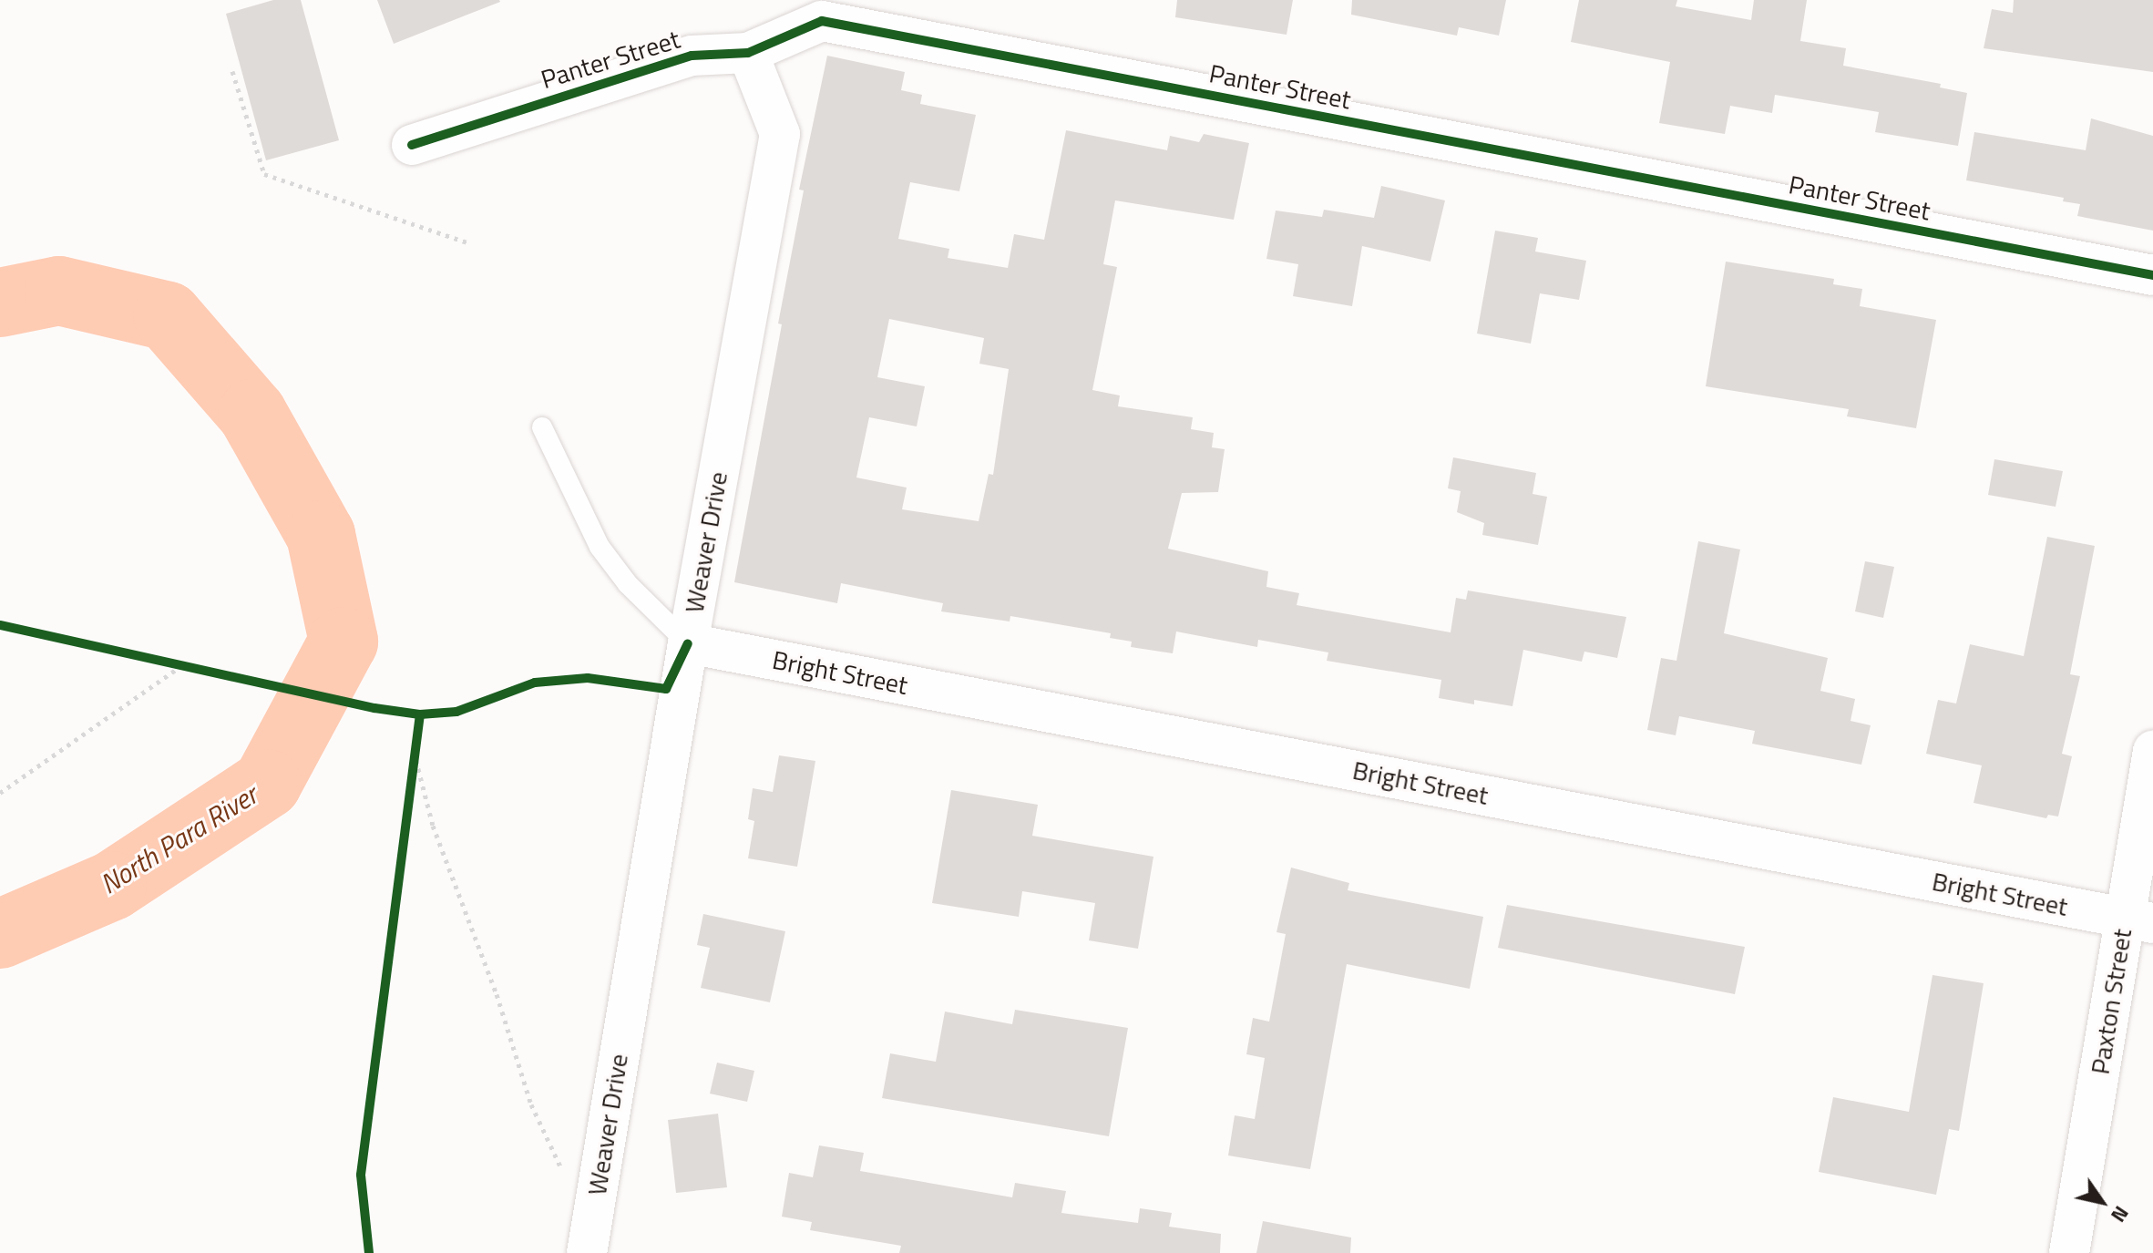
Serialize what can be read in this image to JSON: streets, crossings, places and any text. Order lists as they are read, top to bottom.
{
  "streets": {
    "street": [
      "Panter Street",
      "Weaver Drive",
      "Bright Street",
      "Paxton Street"
    ]
  },
  "crossings": [
    ["Panter Street", "Weaver Drive"],
    ["Weaver Drive", "Bright Street"],
    ["Bright Street", "Paxton Street"]
  ],
  "water": ["North Para River"],
  "north": "bottom right"
}
